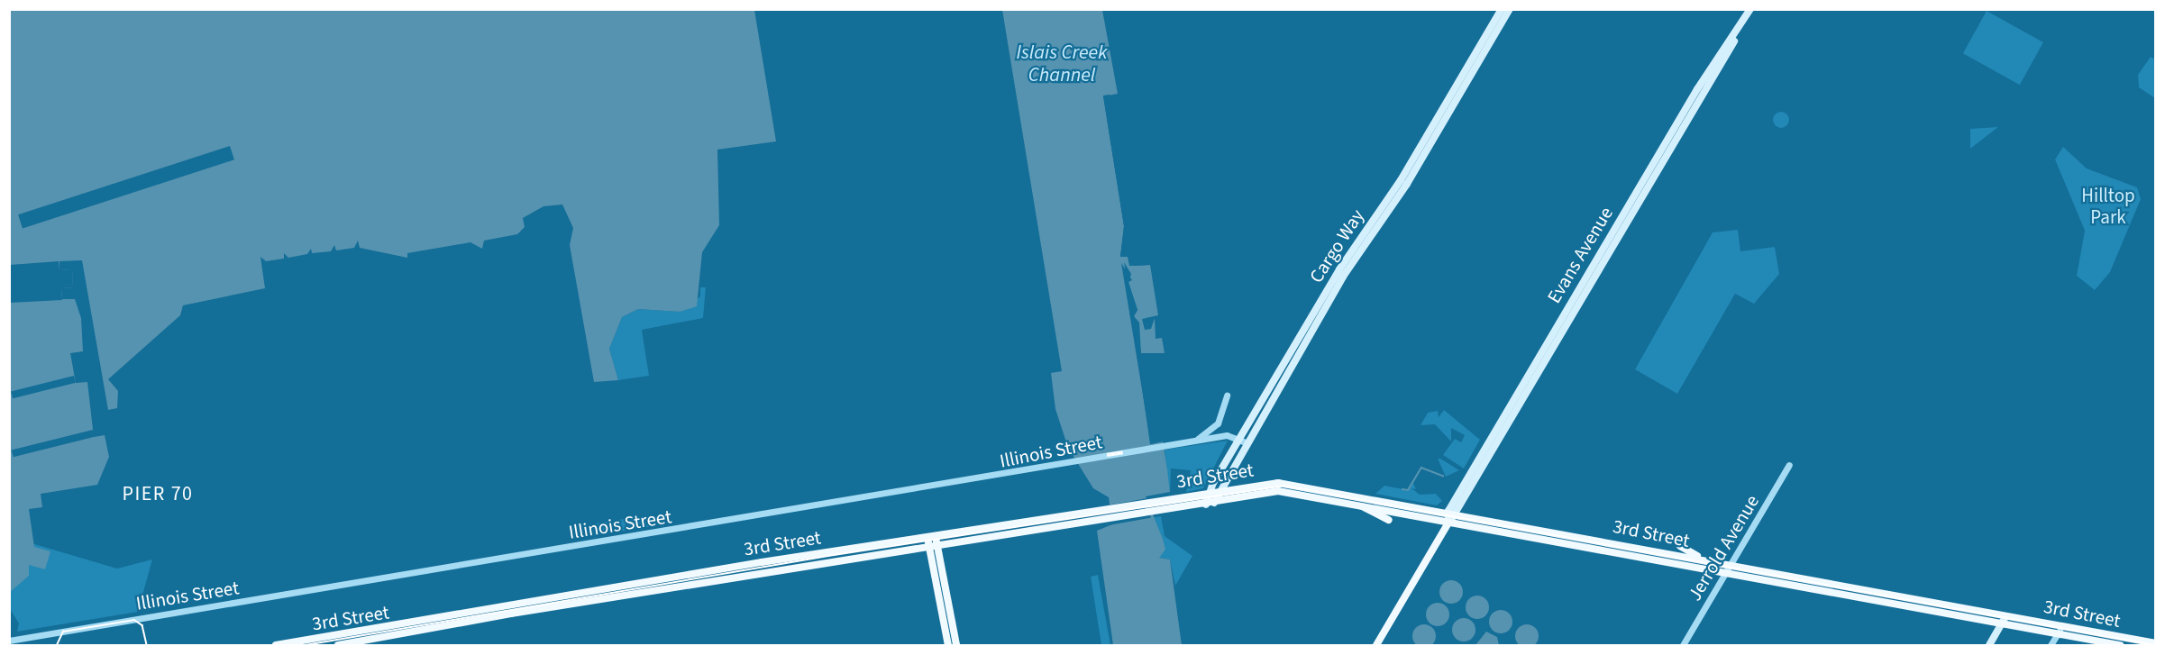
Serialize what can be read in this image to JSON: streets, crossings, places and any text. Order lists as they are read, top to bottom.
{
  "streets": {
    "main road": ["Cargo Way", "Evans Avenue", "3rd Street"],
    "street": ["Illinois Street", "Jerrold Avenue"]
  },
  "crossings": [
    ["Cargo Way", "Illinois Street"],
    ["Cargo Way", "3rd Street"],
    ["Evans Avenue", "3rd Street"],
    ["3rd Street", "Jerrold Avenue"]
  ],
  "districts": ["PIER 70"],
  "water": ["Islais Creek Channel"],
  "parks": ["Hilltop Park"]
}
